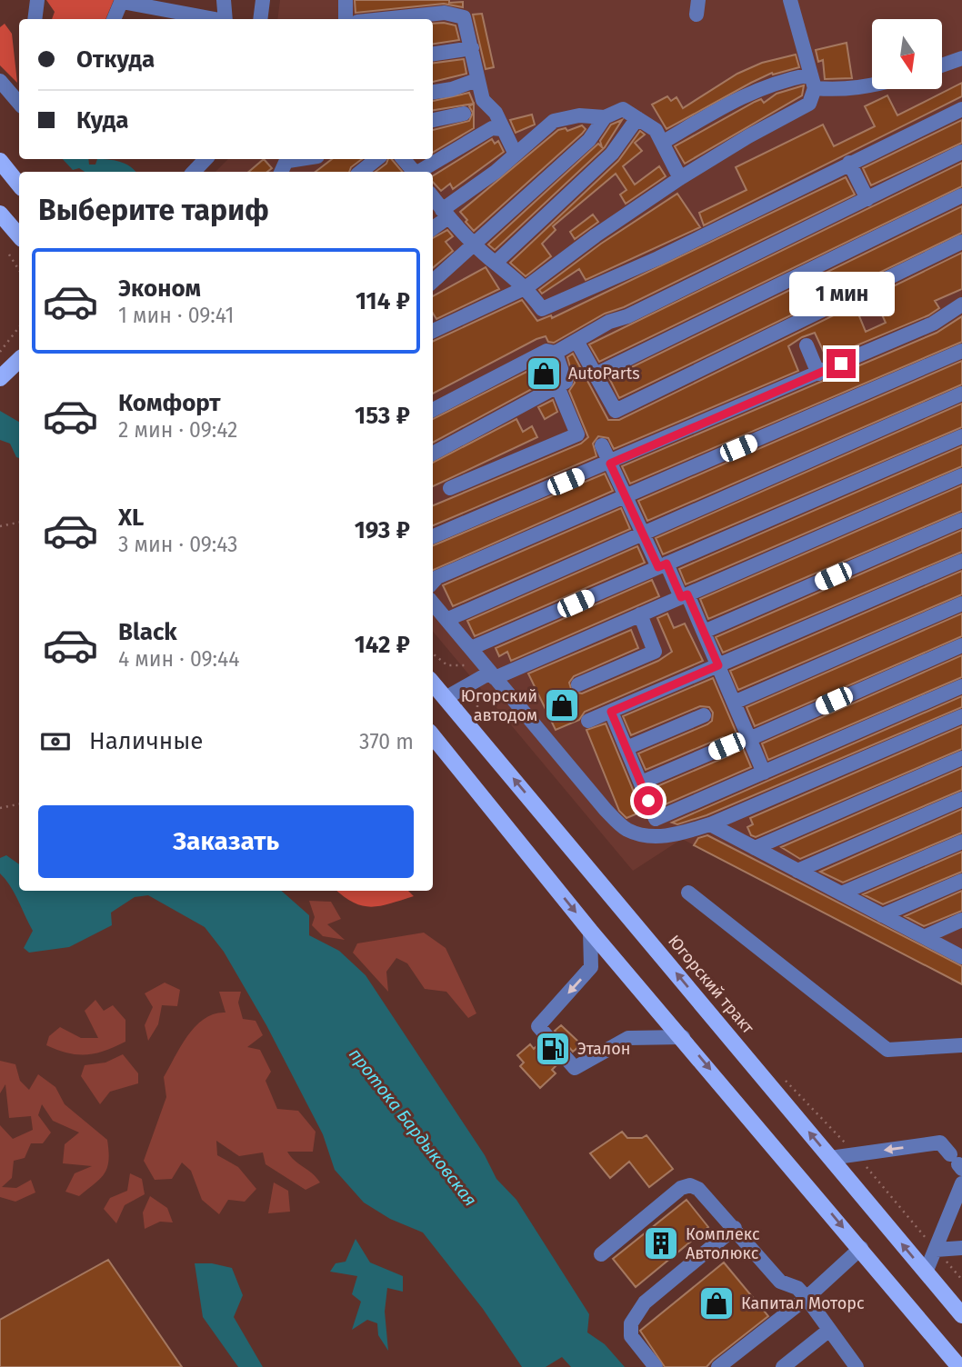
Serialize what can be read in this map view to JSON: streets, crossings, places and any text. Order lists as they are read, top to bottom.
{
  "streets": {
    "main road": ["Югорский тракт"]
  },
  "water": ["протока Бардыковская"],
  "places": {
    "shop": ["AutoParts", "Югорский автодом", "Капитал Моторс"],
    "fuel station": ["Эталон"],
    "building": ["Комплекс Автолюкс"]
  },
  "north": "bottom",
  "page": {
    "banner": ["Откуда", "Куда"],
    "heading": "Выберите тариф",
    "list": [
      {
        "name": "Эконом",
        "note": "1 мин · 09:41",
        "value": "114 ₽"
      },
      {
        "name": "Комфорт",
        "note": "2 мин · 09:42",
        "value": "153 ₽"
      },
      {
        "name": "XL",
        "note": "3 мин · 09:43",
        "value": "193 ₽"
      },
      {
        "name": "Black",
        "note": "4 мин · 09:44",
        "value": "142 ₽"
      }
    ],
    "bubble": "1 мин",
    "pay": ["Наличные", "370 m"],
    "buttons": "Заказать"
  }
}
